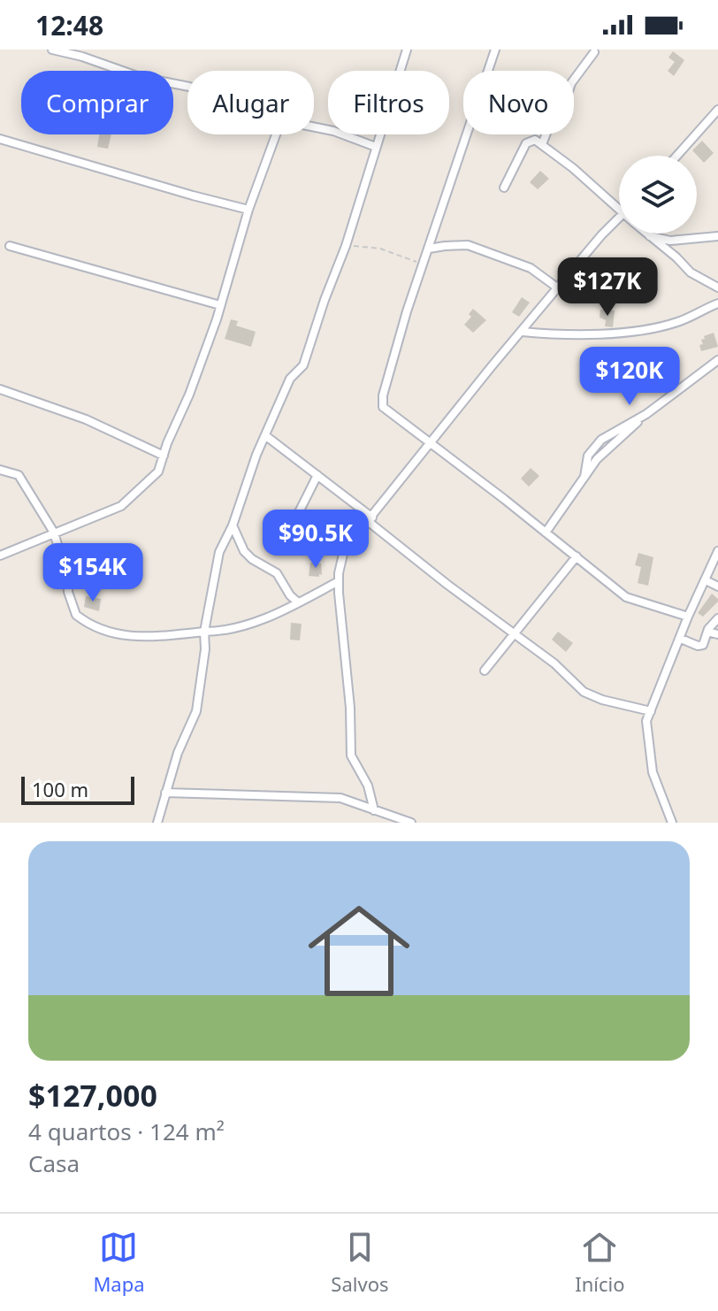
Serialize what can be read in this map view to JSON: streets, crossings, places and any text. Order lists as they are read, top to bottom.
{
  "scale_bar": "100 m",
  "page": {
    "status": "12:48",
    "chip": [
      "Comprar",
      "Alugar",
      "Filtros",
      "Novo"
    ],
    "price": [
      "$127K",
      "$120K",
      "$90.5K",
      "$154K"
    ],
    "scale": "100 m",
    "list": [
      {
        "name": "$127,000",
        "note": "4 quartos · 124 m² · Casa"
      }
    ],
    "tabs": ["Mapa", "Salvos", "Início"]
  }
}
